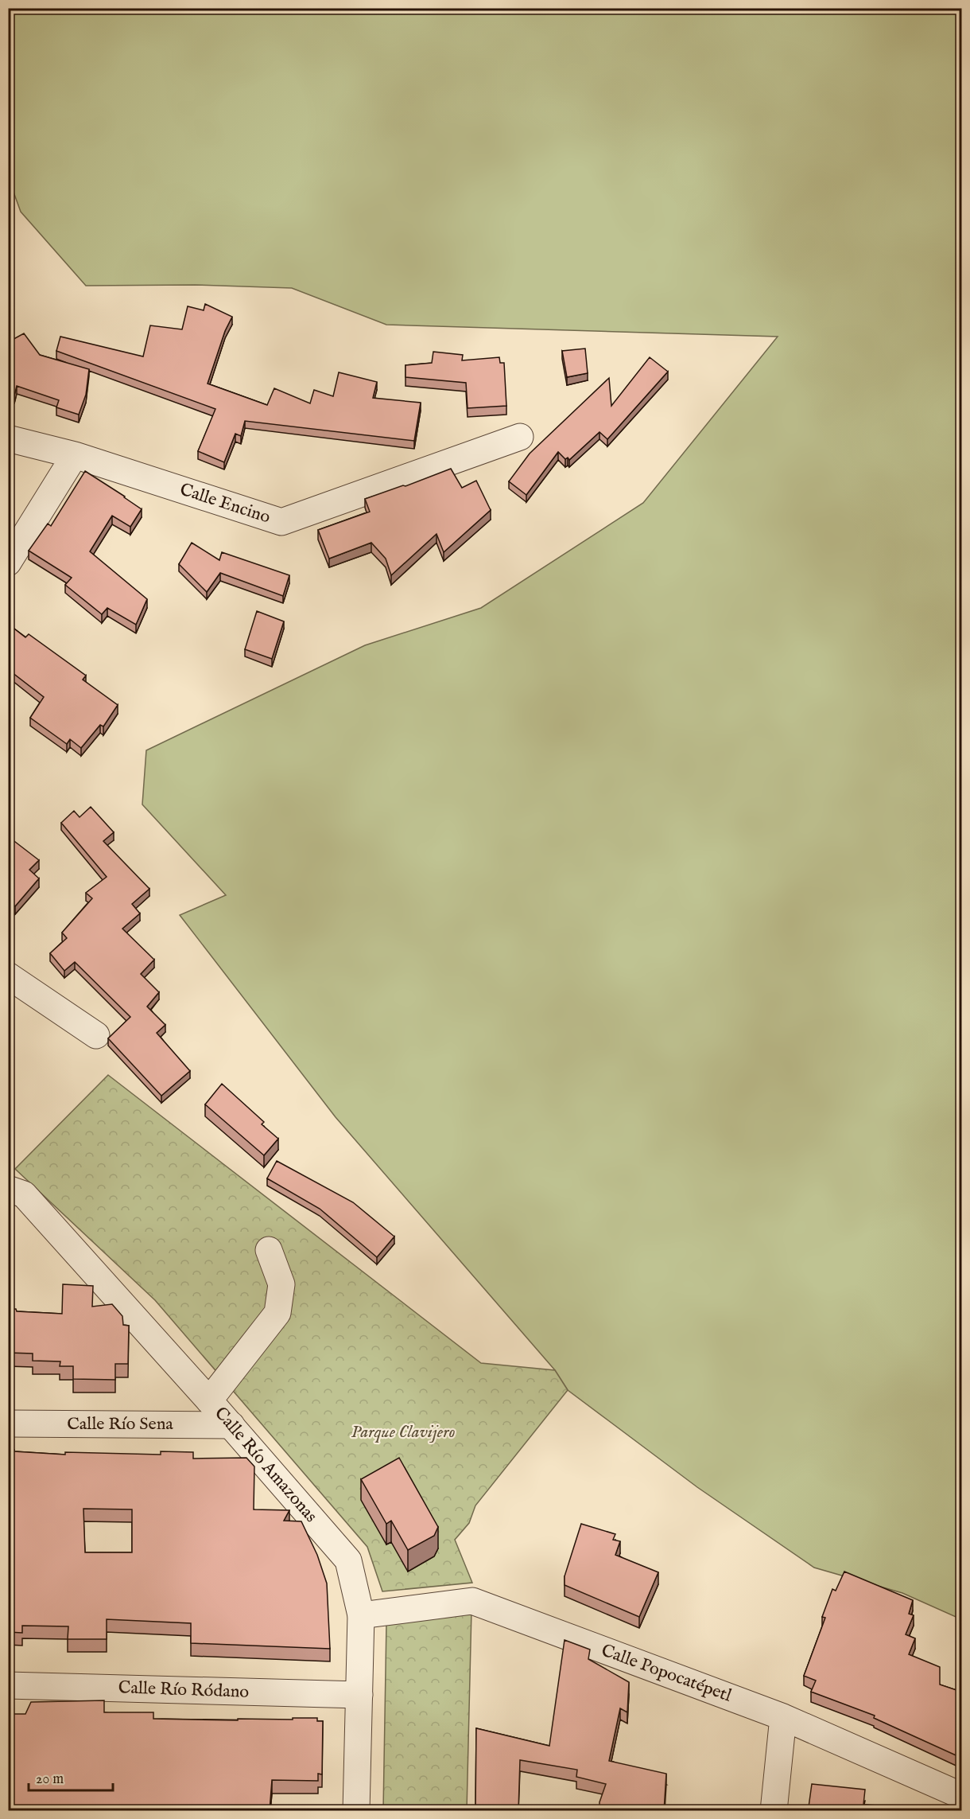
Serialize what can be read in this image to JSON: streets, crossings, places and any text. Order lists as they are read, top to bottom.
{
  "streets": {
    "street": [
      "Calle Encino",
      "Calle Río Sena",
      "Calle Río Amazonas",
      "Calle Popocatépetl",
      "Calle Río Ródano"
    ]
  },
  "crossings": [
    ["Calle Río Sena", "Calle Río Amazonas"],
    ["Calle Río Amazonas", "Calle Popocatépetl"],
    ["Calle Río Amazonas", "Calle Río Ródano"]
  ],
  "parks": ["Parque Clavijero"],
  "scale_bar": "20 m"
}
